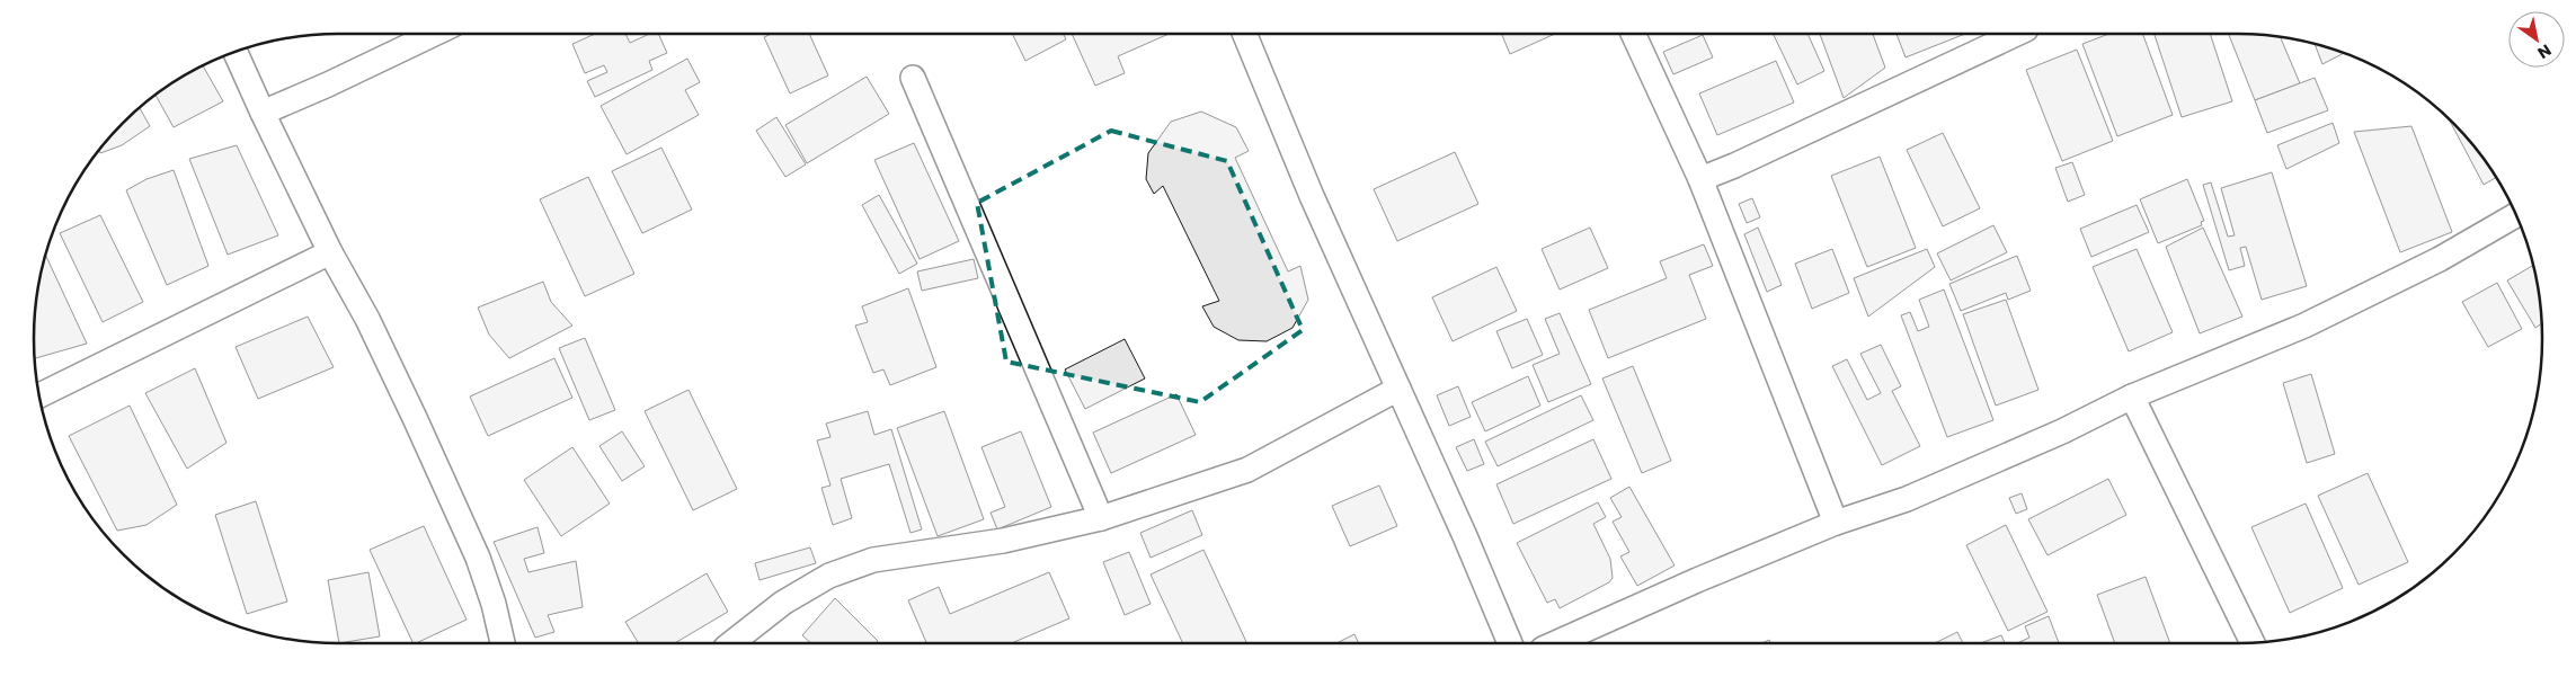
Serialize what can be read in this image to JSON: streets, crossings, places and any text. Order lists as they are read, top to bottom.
{
  "north": "bottom right"
}
